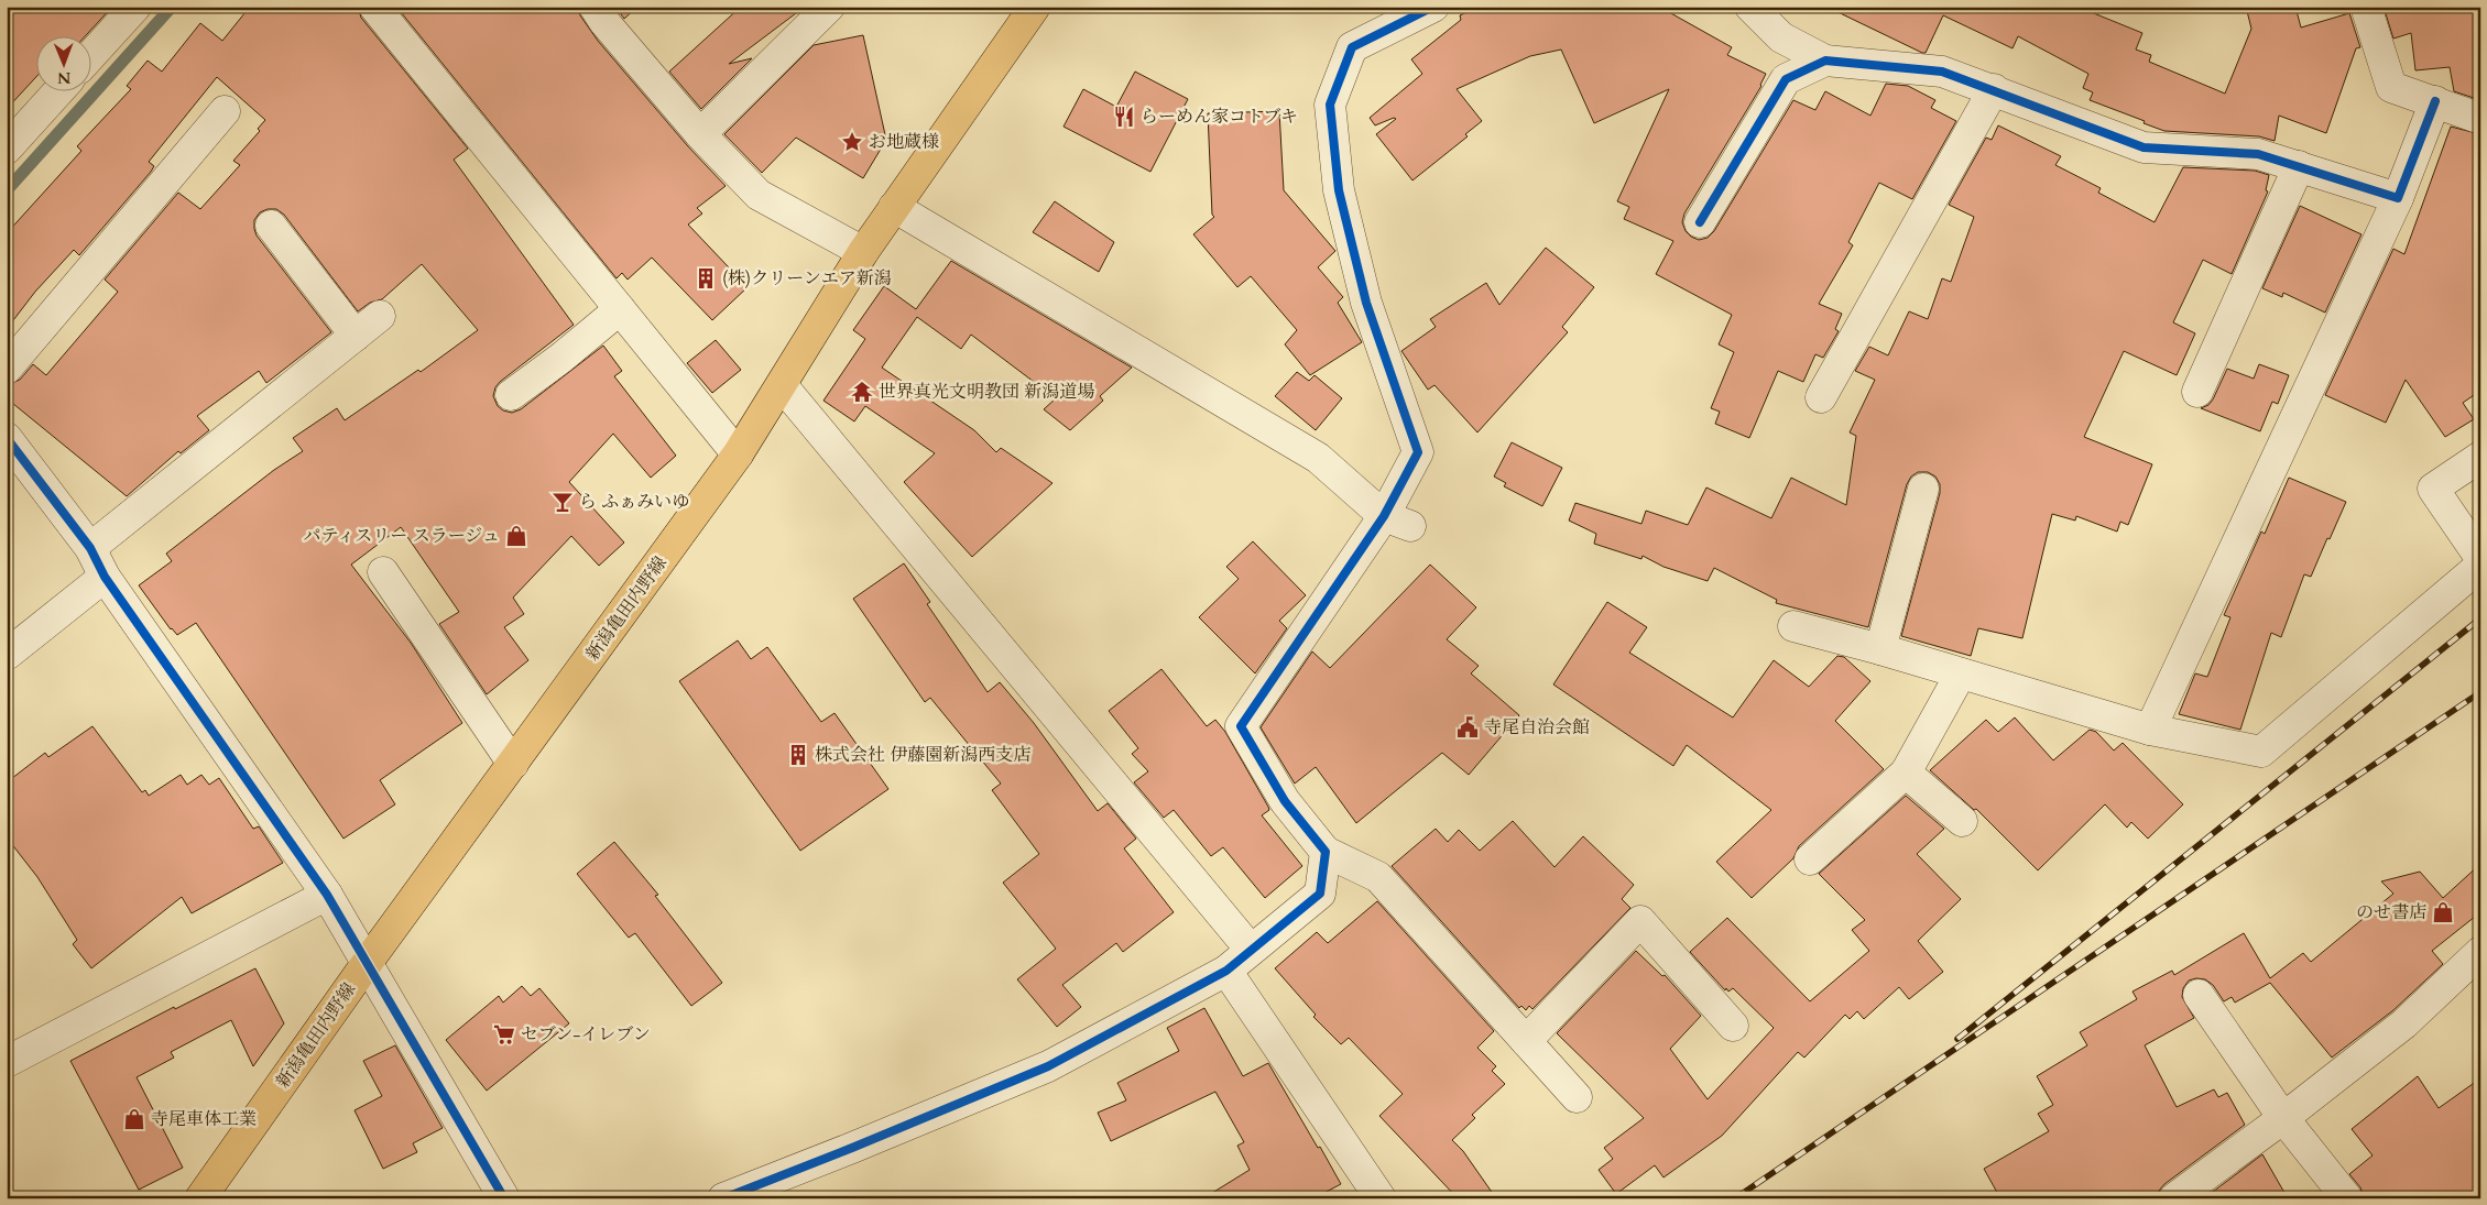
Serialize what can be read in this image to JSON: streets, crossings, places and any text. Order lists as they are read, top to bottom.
{
  "streets": {
    "main road": ["新潟亀田内野線"]
  },
  "places": {
    "restaurant": ["らーめん家コトブキ"],
    "place": ["お地蔵様"],
    "building": ["(株)クリーンエア新潟", "株式会社 伊藤園新潟西支店"],
    "temple": ["世界真光文明教団 新潟道場"],
    "bar": ["ら ふぁみいゆ"],
    "shop": ["パティスリー スラージュ", "のせ書店", "寺尾車体工業"],
    "public building": ["寺尾自治会館"],
    "supermarket": ["セブン-イレブン"]
  },
  "north": "bottom"
}
